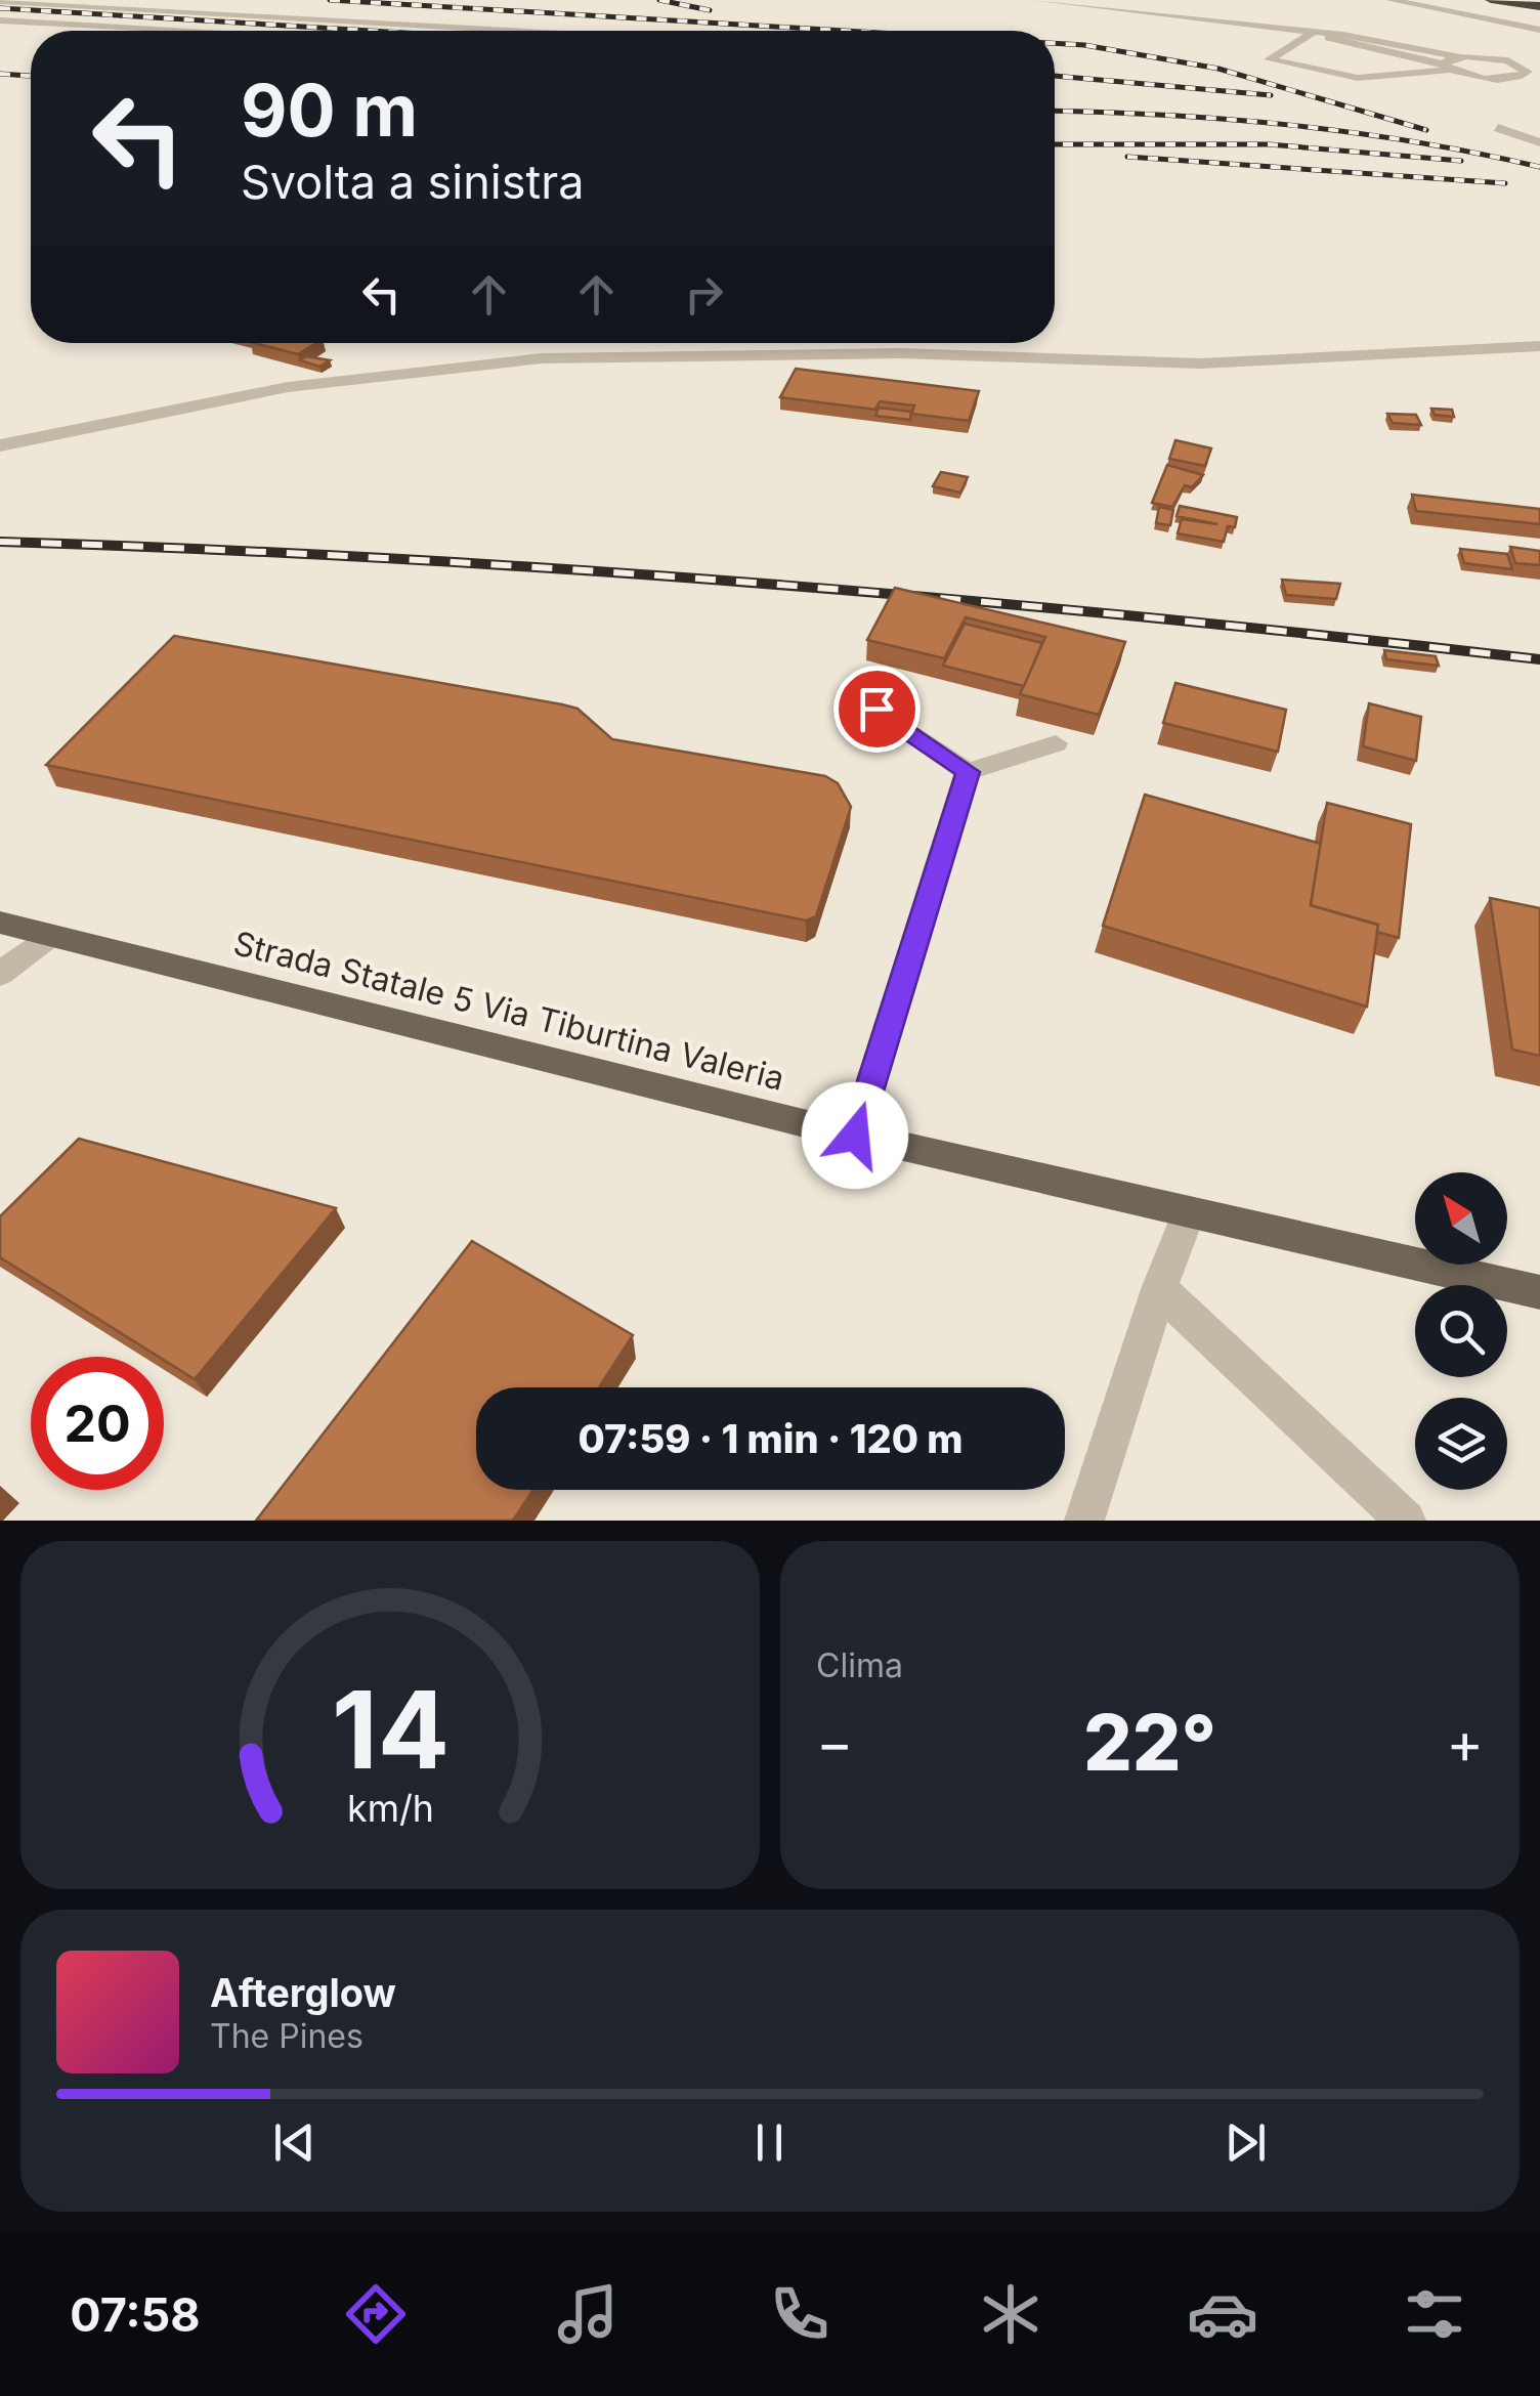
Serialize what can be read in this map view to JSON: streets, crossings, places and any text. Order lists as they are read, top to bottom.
{
  "streets": {
    "main road": ["Strada Statale 5 Via Tiburtina Valeria"]
  },
  "north": "top left",
  "page": {
    "turn": ["90 m", "Svolta a sinistra"],
    "limit": "20",
    "trip": "07:59 · 1 min · 120 m",
    "tile": "Clima",
    "heat": ["−", "22°", "+"],
    "song": ["Afterglow", "The Pines"],
    "tabs": "07:58",
    "gauge": ["14", "km/h"]
  }
}
